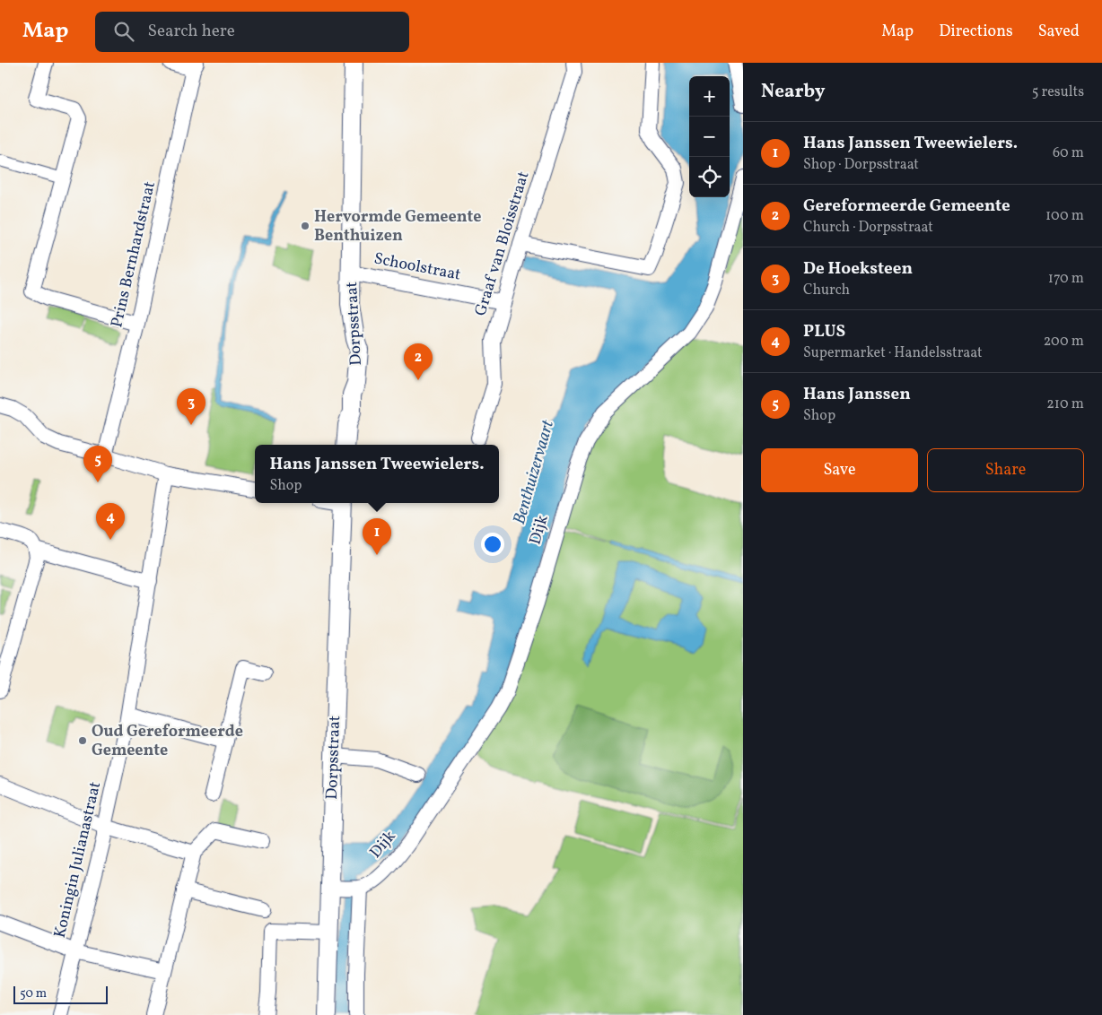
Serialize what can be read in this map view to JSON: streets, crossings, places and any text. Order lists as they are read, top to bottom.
{
  "streets": {
    "street": [
      "Graaf van Bloisstraat",
      "Prins Bernhardstraat",
      "Schoolstraat",
      "Dorpsstraat",
      "Dijk",
      "Koningin Julianastraat"
    ]
  },
  "crossings": [
    ["Graaf van Bloisstraat", "Schoolstraat"],
    ["Schoolstraat", "Dorpsstraat"],
    ["Dorpsstraat", "Dijk"]
  ],
  "water": ["Benthuizervaart"],
  "places": ["Hervormde Gemeente Benthuizen", "Oud Gereformeerde Gemeente"],
  "scale_bar": "50 m",
  "page": {
    "header": "Map",
    "search": "Search here",
    "nav": ["Map", "Directions", "Saved"],
    "heading": ["Nearby", "5 results"],
    "map_buttons": ["+", "−"],
    "list": [
      {
        "mark": "1",
        "name": "Hans Janssen Tweewielers.",
        "note": "Shop · Dorpsstraat",
        "value": "60 m"
      },
      {
        "mark": "2",
        "name": "Gereformeerde Gemeente",
        "note": "Church · Dorpsstraat",
        "value": "100 m"
      },
      {
        "mark": "3",
        "name": "De Hoeksteen",
        "note": "Church",
        "value": "170 m"
      },
      {
        "mark": "4",
        "name": "PLUS",
        "note": "Supermarket · Handelsstraat",
        "value": "200 m"
      },
      {
        "mark": "5",
        "name": "Hans Janssen",
        "note": "Shop",
        "value": "210 m"
      }
    ],
    "pins": [
      "2",
      "3",
      "5",
      "4",
      "1"
    ],
    "buttons": ["Save", "Share"],
    "popup": ["Hans Janssen Tweewielers.", "Shop"],
    "scale": "50 m"
  }
}
